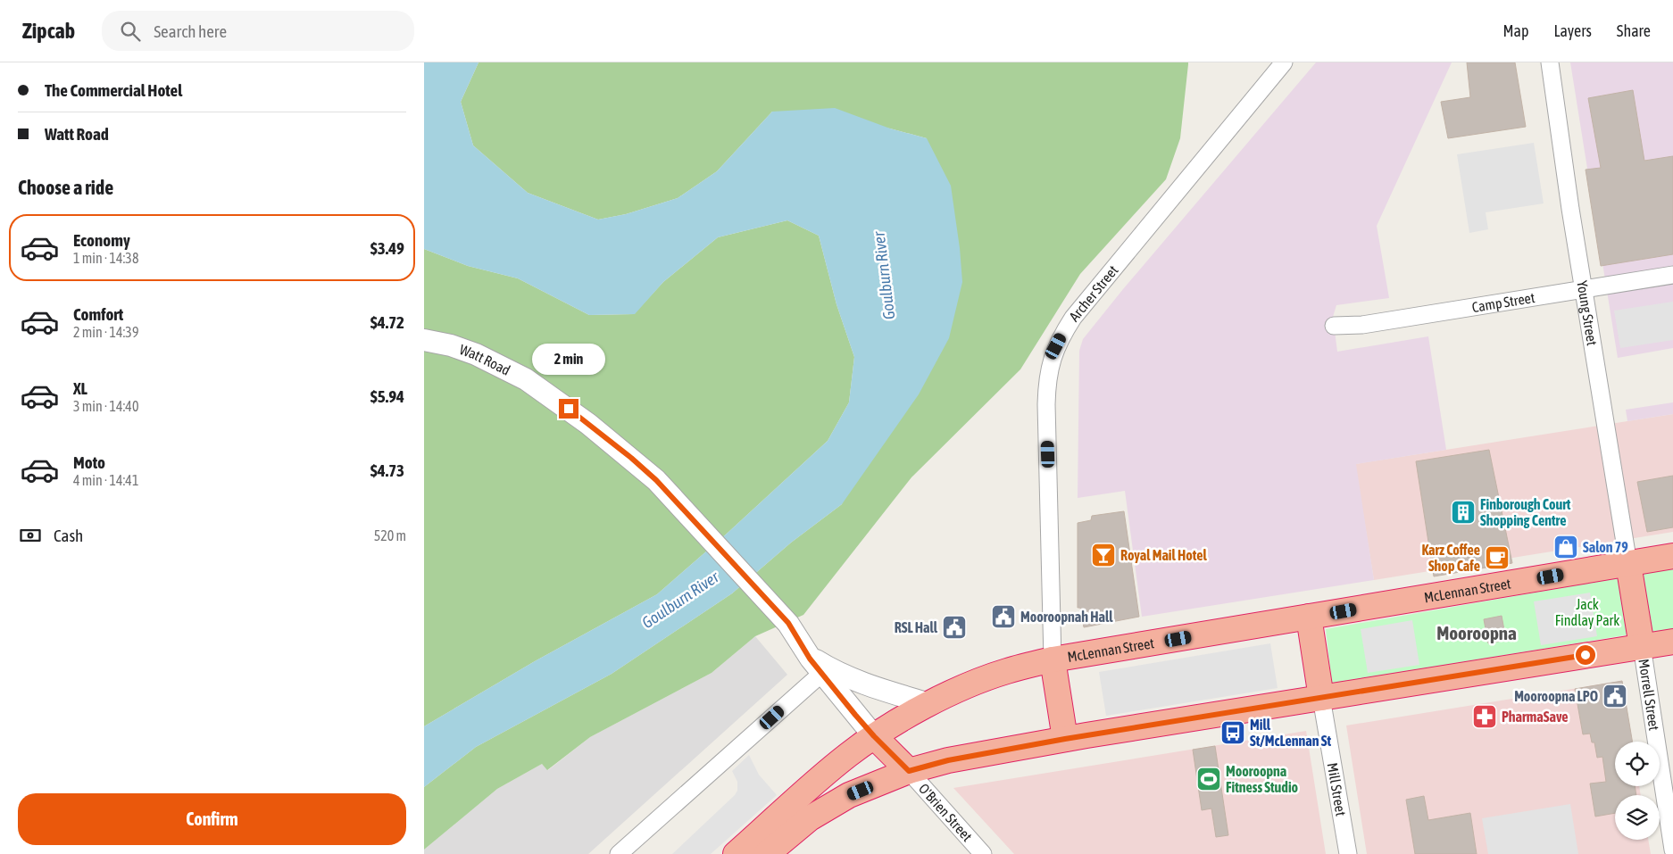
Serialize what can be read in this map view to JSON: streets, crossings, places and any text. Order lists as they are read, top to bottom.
{
  "streets": {
    "highway": ["McLennan Street"],
    "street": [
      "Archer Street",
      "Camp Street",
      "Young Street",
      "Watt Road",
      "Morrell Street",
      "Mill Street",
      "O'Brien Street"
    ]
  },
  "crossings": [
    ["Archer Street", "McLennan Street"],
    ["Camp Street", "Young Street"],
    ["Young Street", "McLennan Street"],
    ["Watt Road", "McLennan Street"]
  ],
  "districts": ["Mooroopna"],
  "water": ["Goulburn River"],
  "parks": ["Jack Findlay Park"],
  "places": {
    "building": ["Finborough Court Shopping Centre"],
    "shop": ["Salon 79"],
    "bar": ["Royal Mail Hotel"],
    "cafe": ["Karz Coffee Shop Cafe"],
    "public building": ["Mooroopnah Hall", "RSL Hall", "Mooroopna LPO"],
    "pharmacy": ["PharmaSave"],
    "bus stop": ["Mill St/McLennan St"],
    "sports": ["Mooroopna Fitness Studio"]
  },
  "page": {
    "header": "Zipcab",
    "search": "Search here",
    "nav": ["Map", "Layers", "Share"],
    "banner": ["The Commercial Hotel", "Watt Road"],
    "heading": "Choose a ride",
    "list": [
      {
        "name": "Economy",
        "note": "1 min · 14:38",
        "value": "$3.49"
      },
      {
        "name": "Comfort",
        "note": "2 min · 14:39",
        "value": "$4.72"
      },
      {
        "name": "XL",
        "note": "3 min · 14:40",
        "value": "$5.94"
      },
      {
        "name": "Moto",
        "note": "4 min · 14:41",
        "value": "$4.73"
      }
    ],
    "bubble": "2 min",
    "pay": ["Cash", "520 m"],
    "buttons": "Confirm"
  }
}
